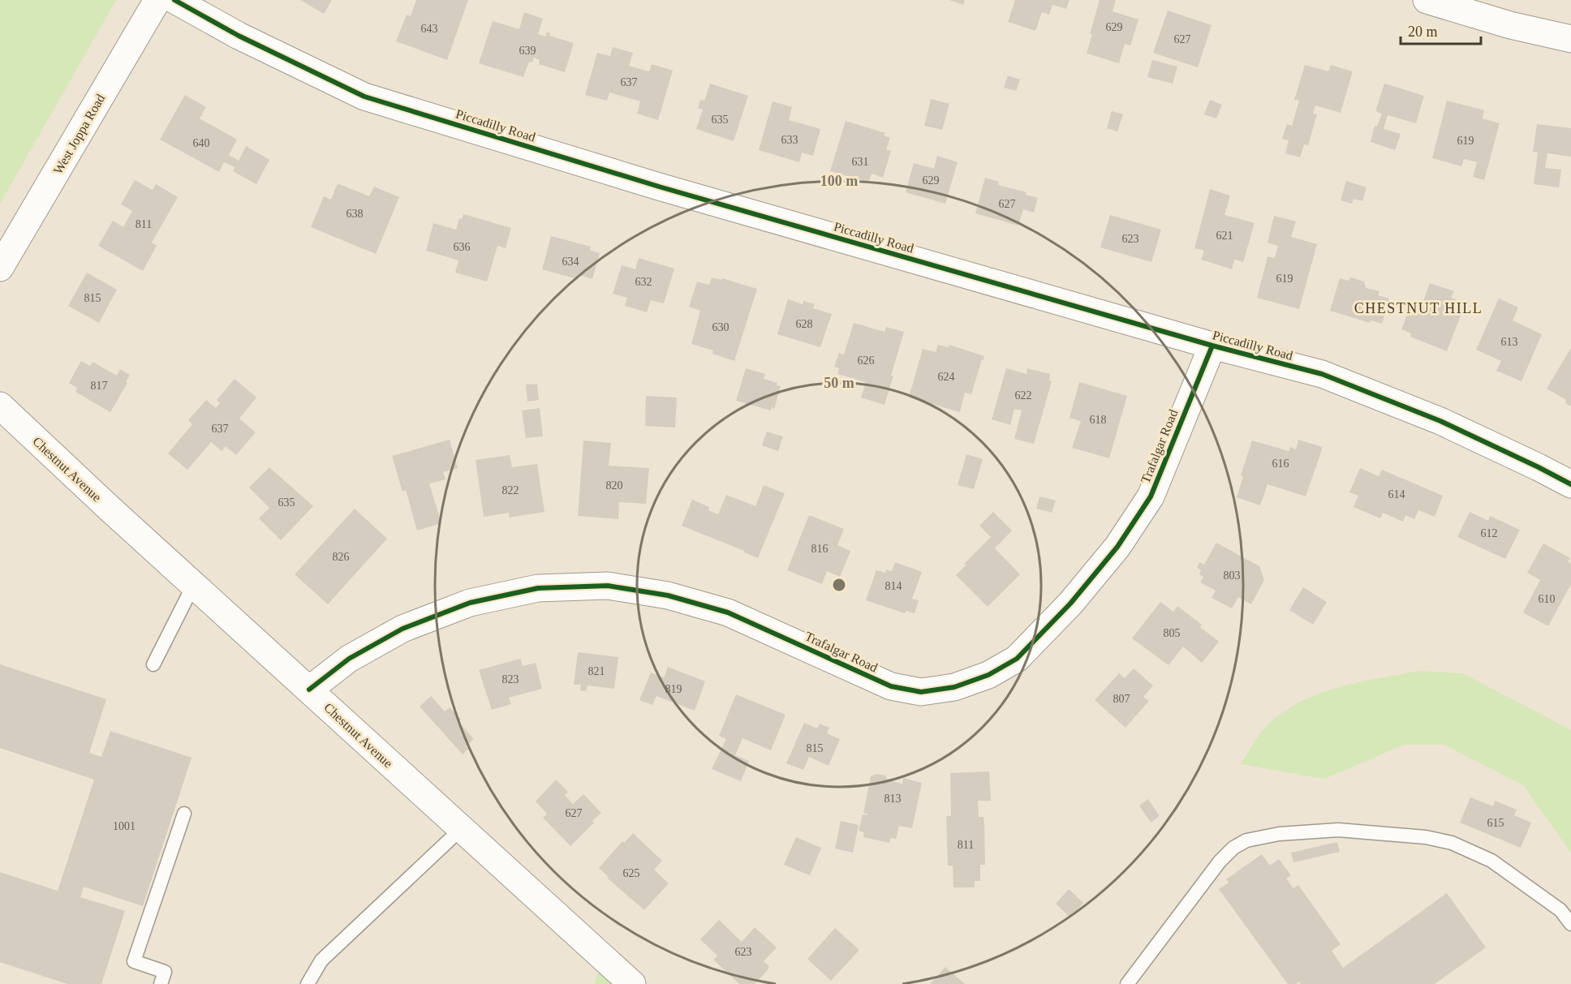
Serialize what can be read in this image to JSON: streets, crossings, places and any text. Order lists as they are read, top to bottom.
{
  "streets": {
    "street": [
      "Piccadilly Road",
      "West Joppa Road",
      "Trafalgar Road",
      "Chestnut Avenue"
    ]
  },
  "crossings": [
    ["Piccadilly Road", "Trafalgar Road"],
    ["Trafalgar Road", "Chestnut Avenue"]
  ],
  "districts": ["CHESTNUT HILL"],
  "house_numbers": [
    "629",
    "643",
    "627",
    "639",
    "637",
    "635",
    "633",
    "619",
    "640",
    "631",
    "629",
    "627",
    "638",
    "811",
    "621",
    "623",
    "636",
    "634",
    "619",
    "632",
    "815",
    "628",
    "630",
    "613",
    "626",
    "624",
    "817",
    "622",
    "618",
    "637",
    "616",
    "820",
    "822",
    "614",
    "635",
    "612",
    "816",
    "826",
    "803",
    "814",
    "610",
    "805",
    "821",
    "823",
    "819",
    "807",
    "815",
    "813",
    "627",
    "615",
    "1001",
    "811",
    "625",
    "623"
  ],
  "scale_bar": "20 m",
  "rings": ["100 m", "50 m"]
}
